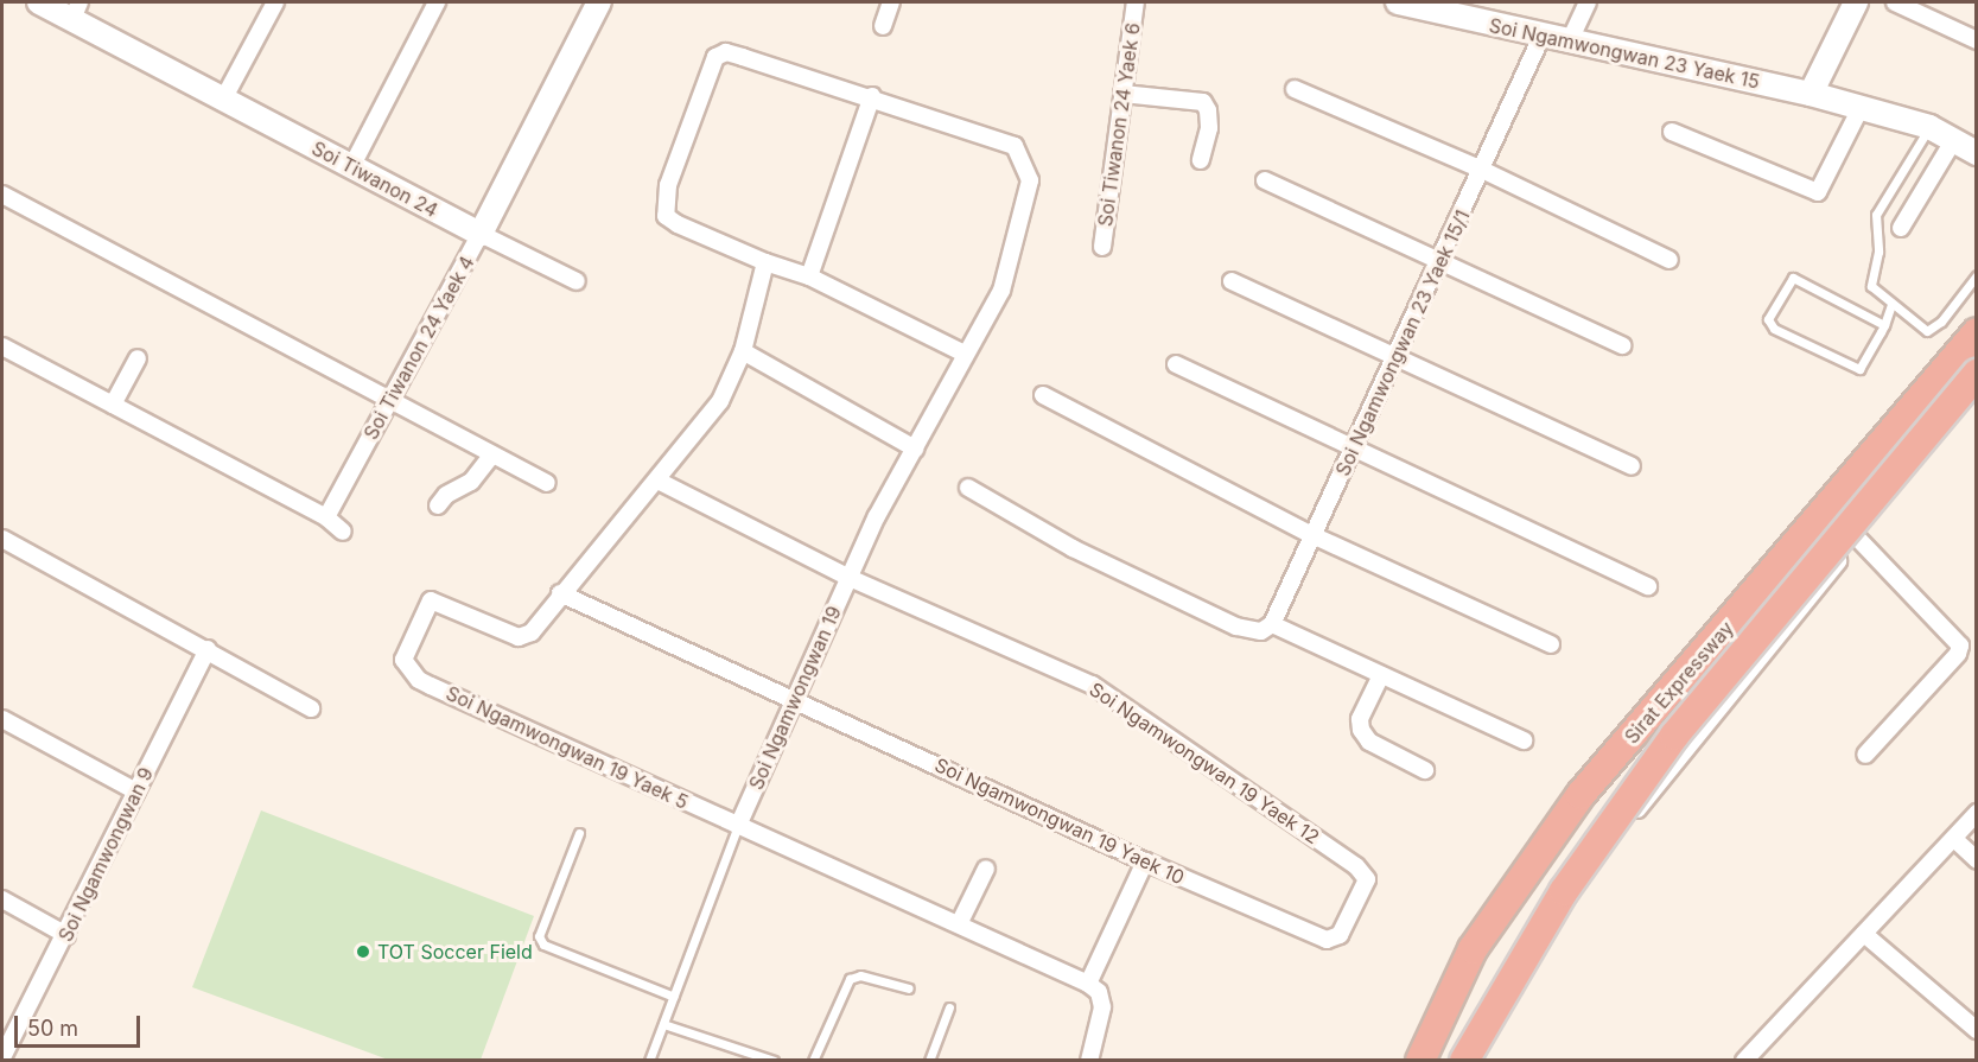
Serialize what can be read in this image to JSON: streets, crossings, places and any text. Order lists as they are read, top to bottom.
{
  "streets": {
    "highway": ["Sirat Expressway"],
    "street": [
      "Soi Ngamwongwan 23 Yaek 15",
      "Soi Tiwanon 24 Yaek 6",
      "Soi Tiwanon 24",
      "Soi Ngamwongwan 23 Yaek 15/1",
      "Soi Tiwanon 24 Yaek 4",
      "Soi Ngamwongwan 19",
      "Soi Ngamwongwan 19 Yaek 5",
      "Soi Ngamwongwan 19 Yaek 12",
      "Soi Ngamwongwan 19 Yaek 10",
      "Soi Ngamwongwan 9"
    ]
  },
  "crossings": [
    ["Soi Ngamwongwan 23 Yaek 15", "Soi Ngamwongwan 23 Yaek 15/1"],
    ["Soi Tiwanon 24", "Soi Tiwanon 24 Yaek 4"],
    ["Soi Ngamwongwan 19", "Soi Ngamwongwan 19 Yaek 5"],
    ["Soi Ngamwongwan 19", "Soi Ngamwongwan 19 Yaek 12"],
    ["Soi Ngamwongwan 19", "Soi Ngamwongwan 19 Yaek 10"],
    ["Soi Ngamwongwan 19 Yaek 5", "Soi Ngamwongwan 19 Yaek 10"],
    ["Soi Ngamwongwan 19 Yaek 12", "Soi Ngamwongwan 19 Yaek 10"]
  ],
  "places": ["TOT Soccer Field"],
  "scale_bar": "50 m"
}
